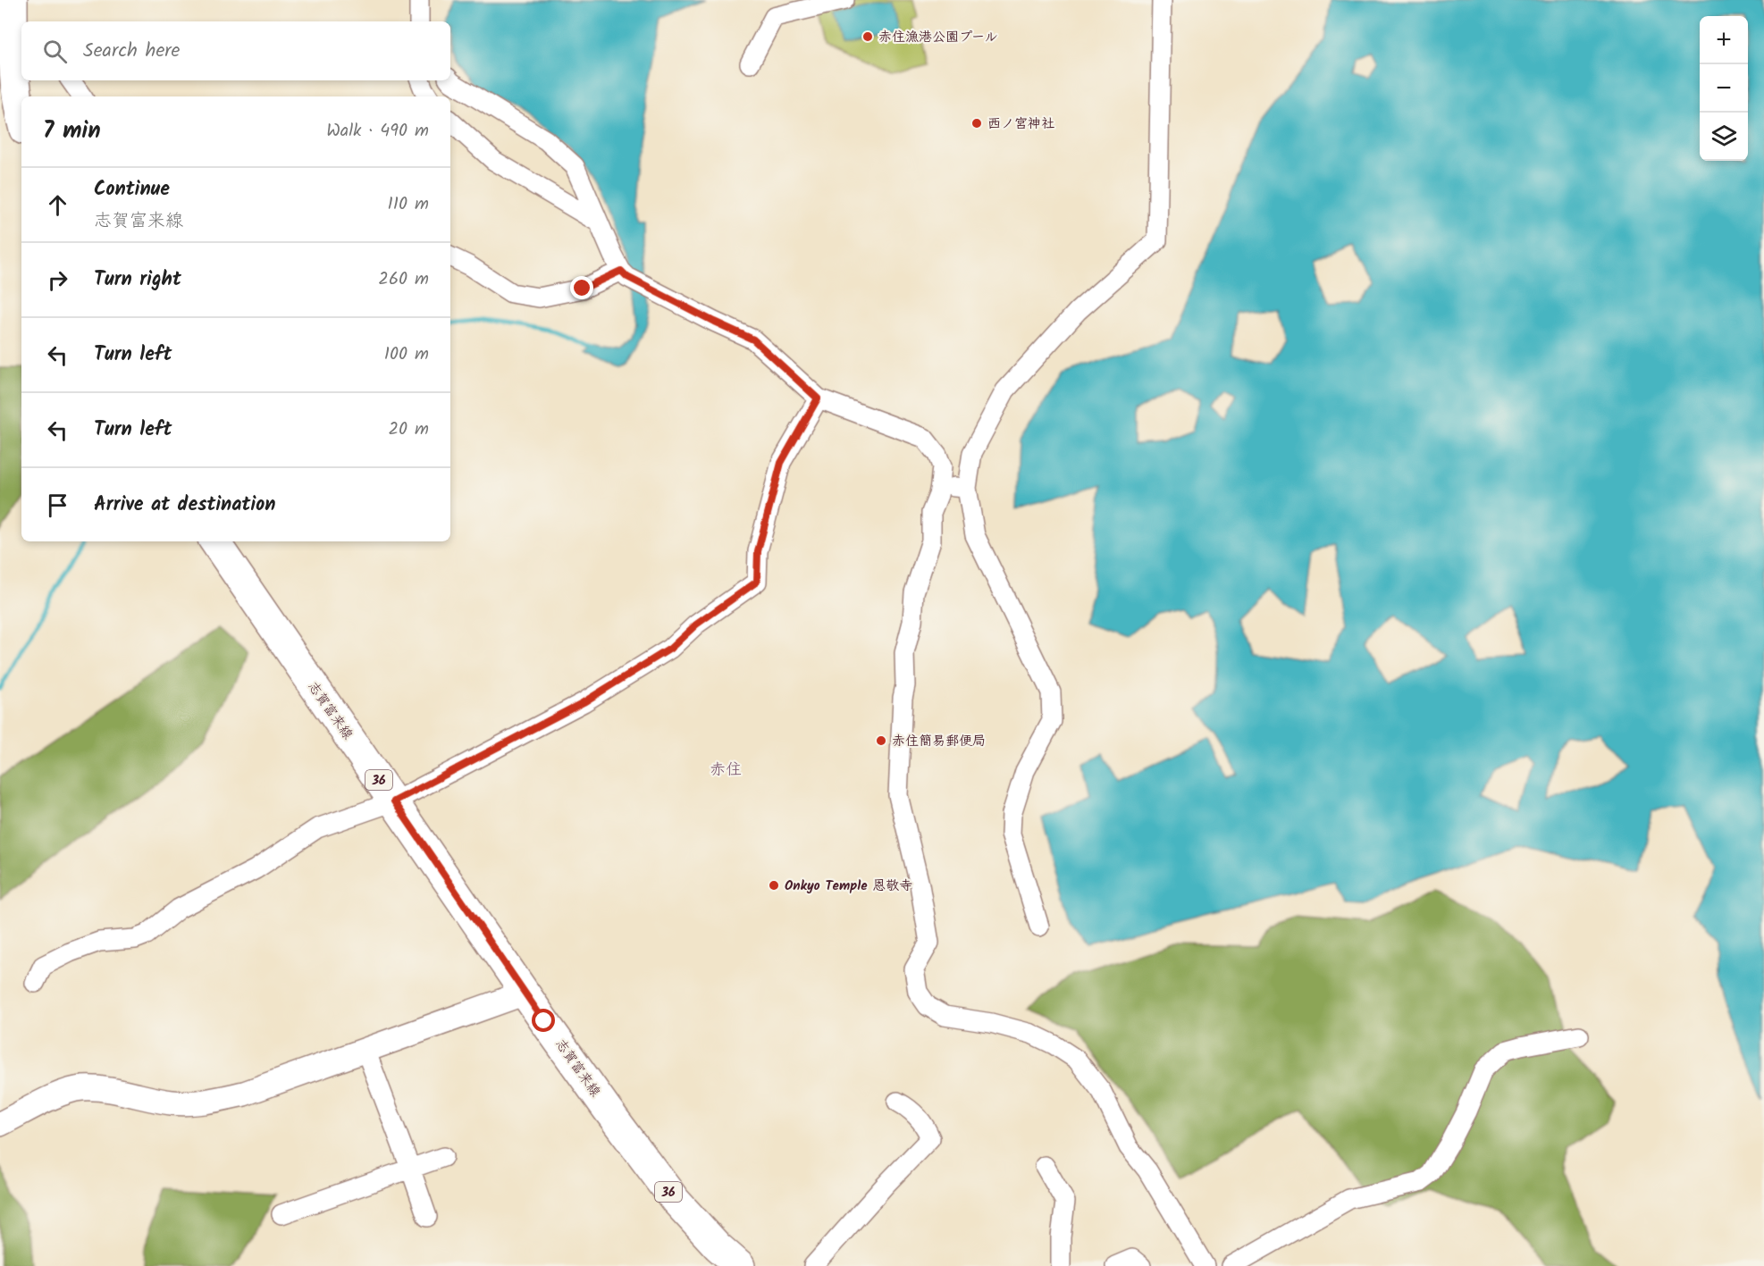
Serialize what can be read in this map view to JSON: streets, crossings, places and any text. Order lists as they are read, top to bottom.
{
  "streets": {
    "main road": ["志賀富来線", "36"]
  },
  "districts": ["赤住"],
  "places": [
    "赤住漁港公園プール",
    "西ノ宮神社",
    "赤住簡易郵便局",
    "Onkyo Temple 恩敬寺"
  ],
  "page": {
    "map_buttons": ["+", "−"],
    "search": "Search here",
    "heading": ["7 min", "Walk · 490 m"],
    "list": [
      ["Continue", "志賀富来線", "110 m"],
      ["Turn right", "260 m"],
      ["Turn left", "100 m"],
      ["Turn left", "20 m"],
      "Arrive at destination"
    ]
  }
}
